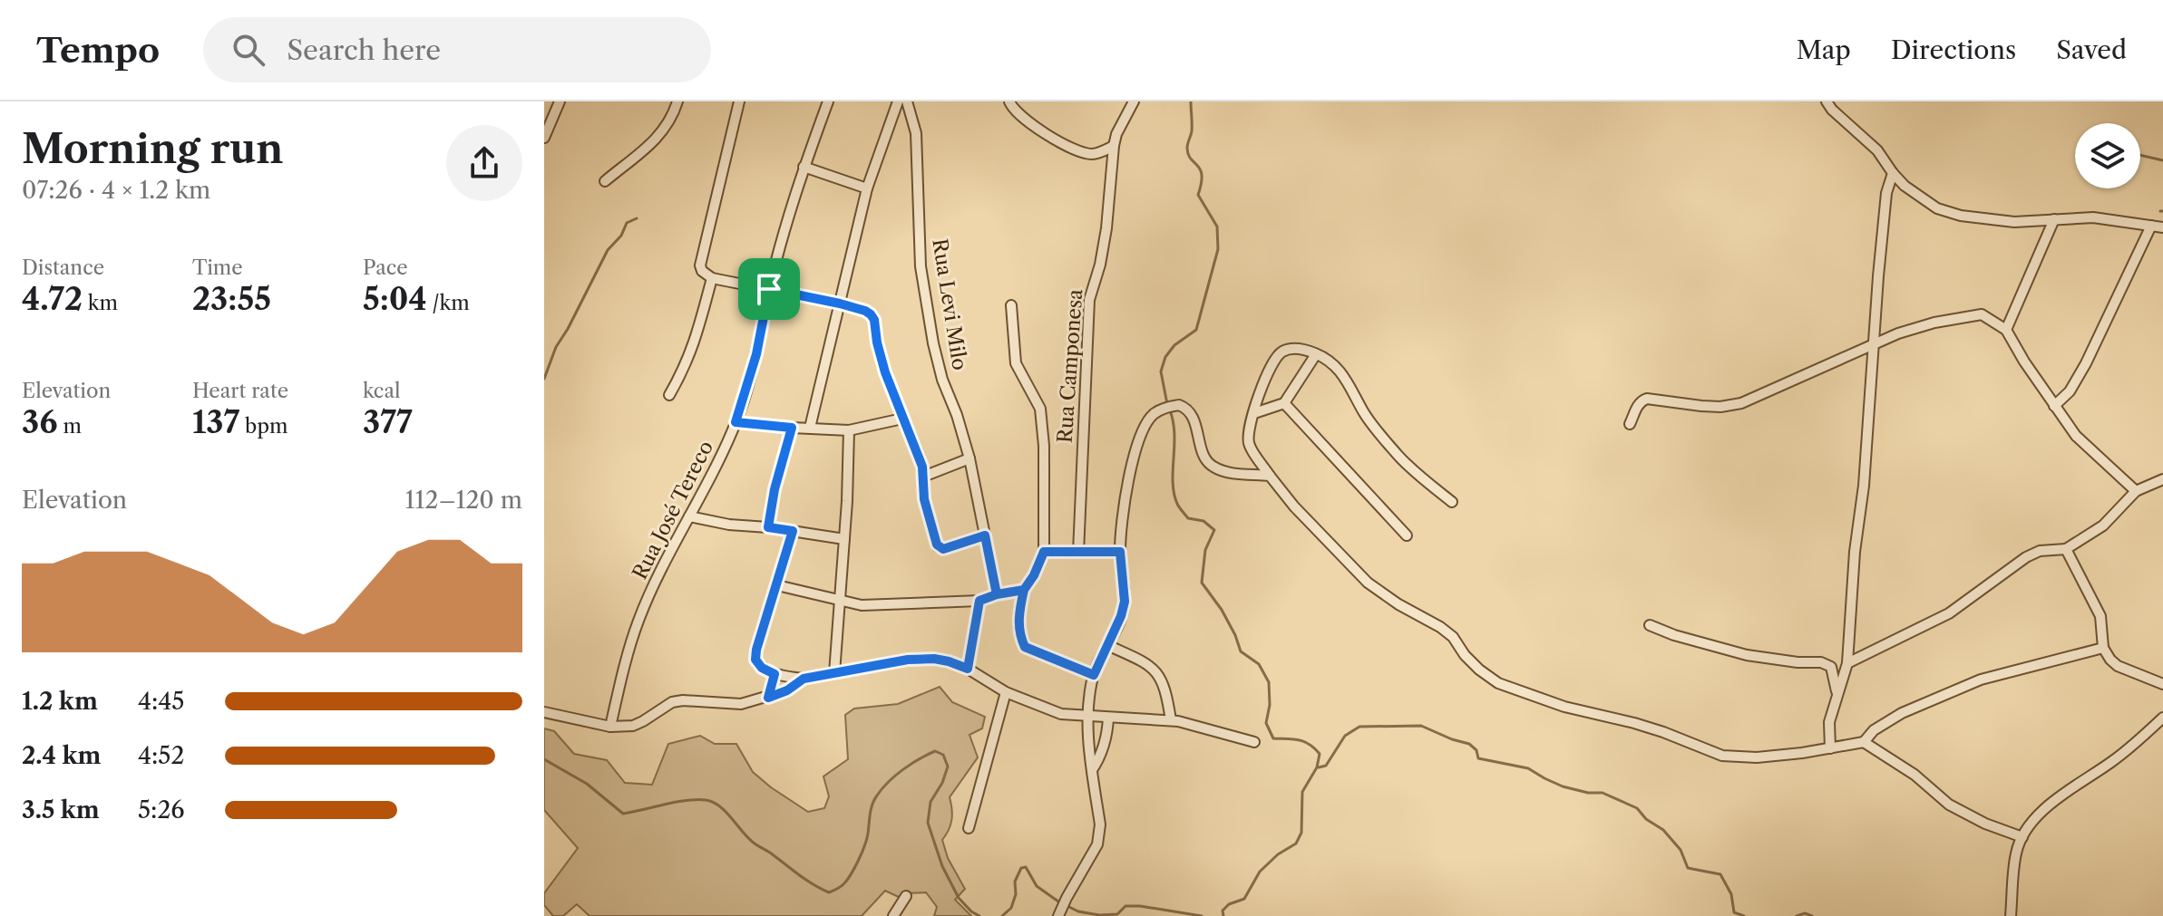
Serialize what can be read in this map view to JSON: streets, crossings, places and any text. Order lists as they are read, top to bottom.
{
  "streets": {
    "street": ["Rua Levi Milo", "Rua Camponesa", "Rua José Tereco"]
  },
  "page": {
    "header": "Tempo",
    "search": "Search here",
    "nav": ["Map", "Directions", "Saved"],
    "heading": ["Morning run", "07:26 · 4 × 1.2 km"],
    "stats": [
      ["Distance", "4.72 km"],
      ["Time", "23:55"],
      ["Pace", "5:04 /km"],
      ["Elevation", "36 m"],
      ["Heart rate", "137 bpm"],
      ["kcal", "377"]
    ],
    "chart": ["Elevation", "112–120 m"],
    "list": [
      {
        "name": "1.2 km",
        "note": "4:45"
      },
      {
        "name": "2.4 km",
        "note": "4:52"
      },
      {
        "name": "3.5 km",
        "note": "5:26"
      }
    ]
  }
}
